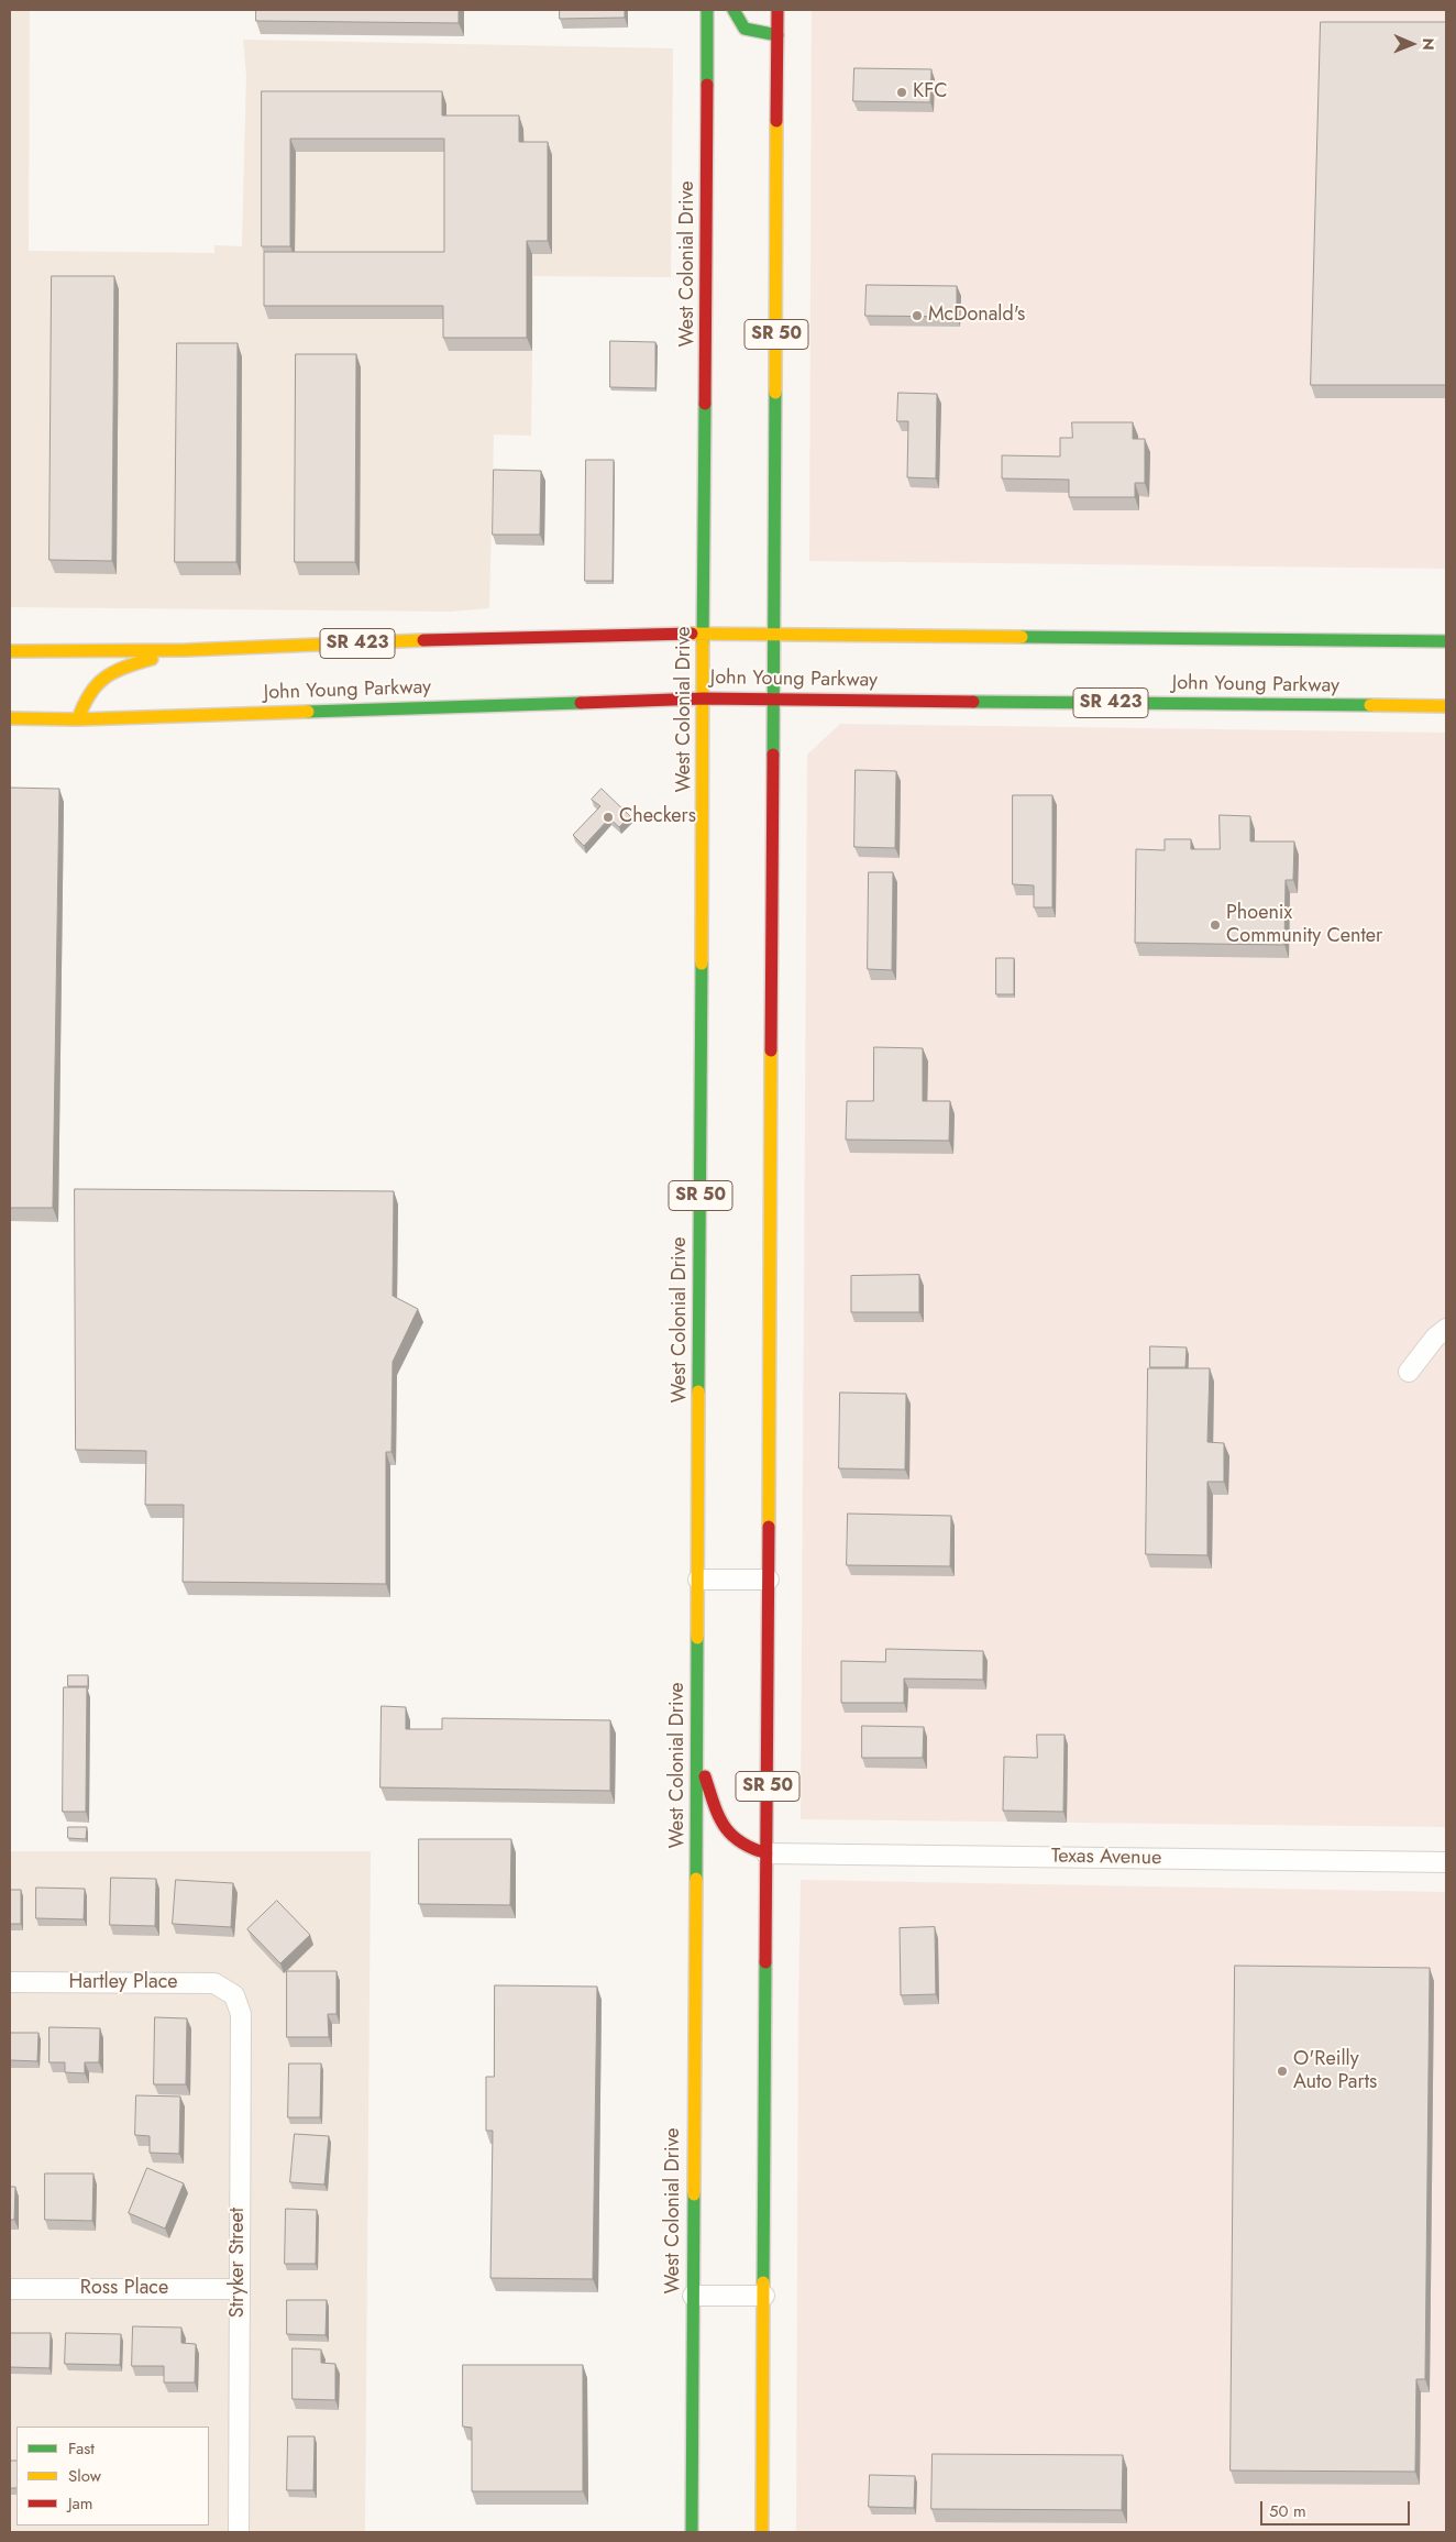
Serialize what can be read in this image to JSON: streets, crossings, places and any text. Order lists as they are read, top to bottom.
{
  "streets": {
    "main road": [
      "West Colonial Drive",
      "SR 50",
      "SR 423",
      "John Young Parkway"
    ],
    "street": [
      "Texas Avenue",
      "Hartley Place",
      "Stryker Street",
      "Ross Place"
    ]
  },
  "crossings": [
    ["West Colonial Drive", "SR 423"],
    ["West Colonial Drive", "John Young Parkway"],
    ["SR 50", "SR 423"],
    ["SR 50", "John Young Parkway"],
    ["SR 50", "Texas Avenue"],
    ["Hartley Place", "Stryker Street"],
    ["Stryker Street", "Ross Place"]
  ],
  "places": [
    "KFC",
    "McDonald's",
    "Checkers",
    "Phoenix Community Center",
    "O'Reilly Auto Parts"
  ],
  "legend": ["Fast", "Slow", "Jam"],
  "scale_bar": "50 m",
  "north": "right"
}
